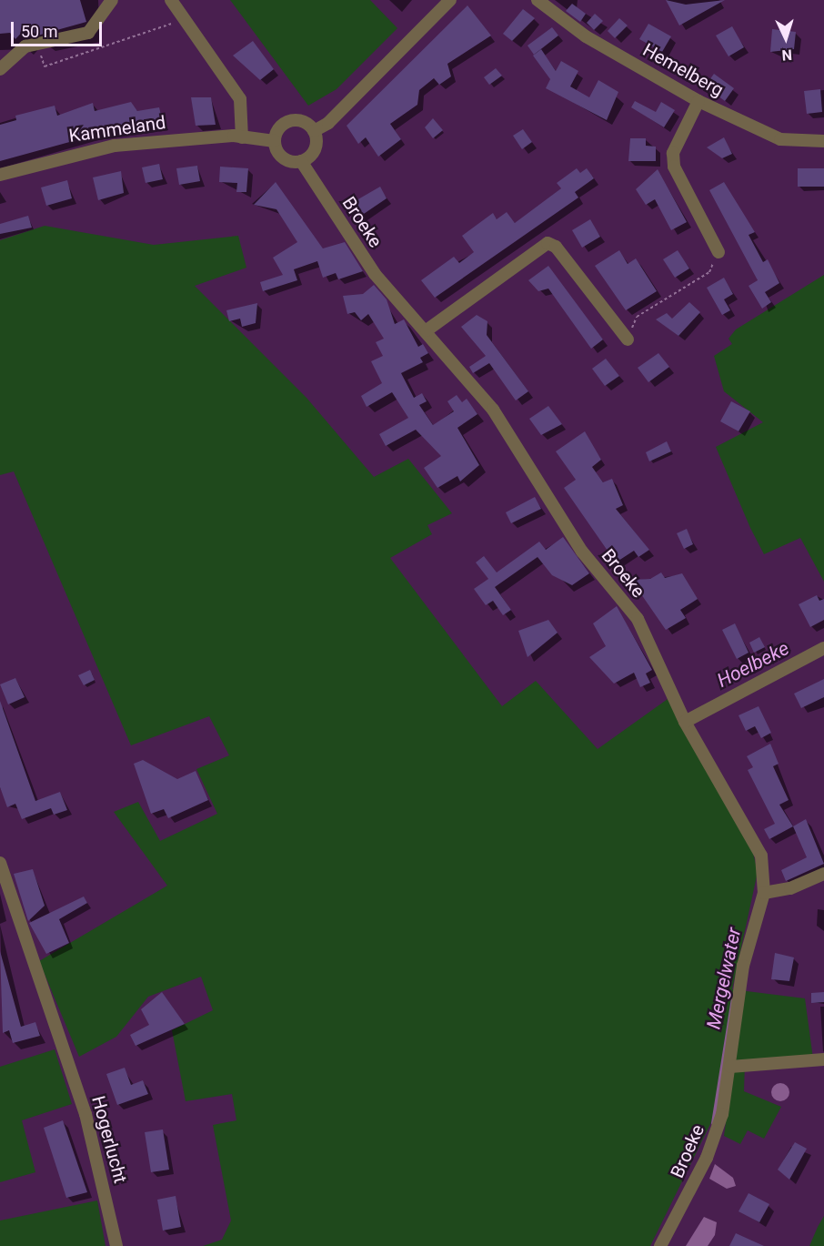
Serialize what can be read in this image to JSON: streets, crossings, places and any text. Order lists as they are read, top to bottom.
{
  "streets": {
    "street": [
      "Hemelberg",
      "Kammeland",
      "Broeke",
      "Hogerlucht"
    ]
  },
  "crossings": [
    ["Kammeland", "Broeke"]
  ],
  "water": ["Hoelbeke", "Mergelwater"],
  "scale_bar": "50 m",
  "north": "bottom"
}
